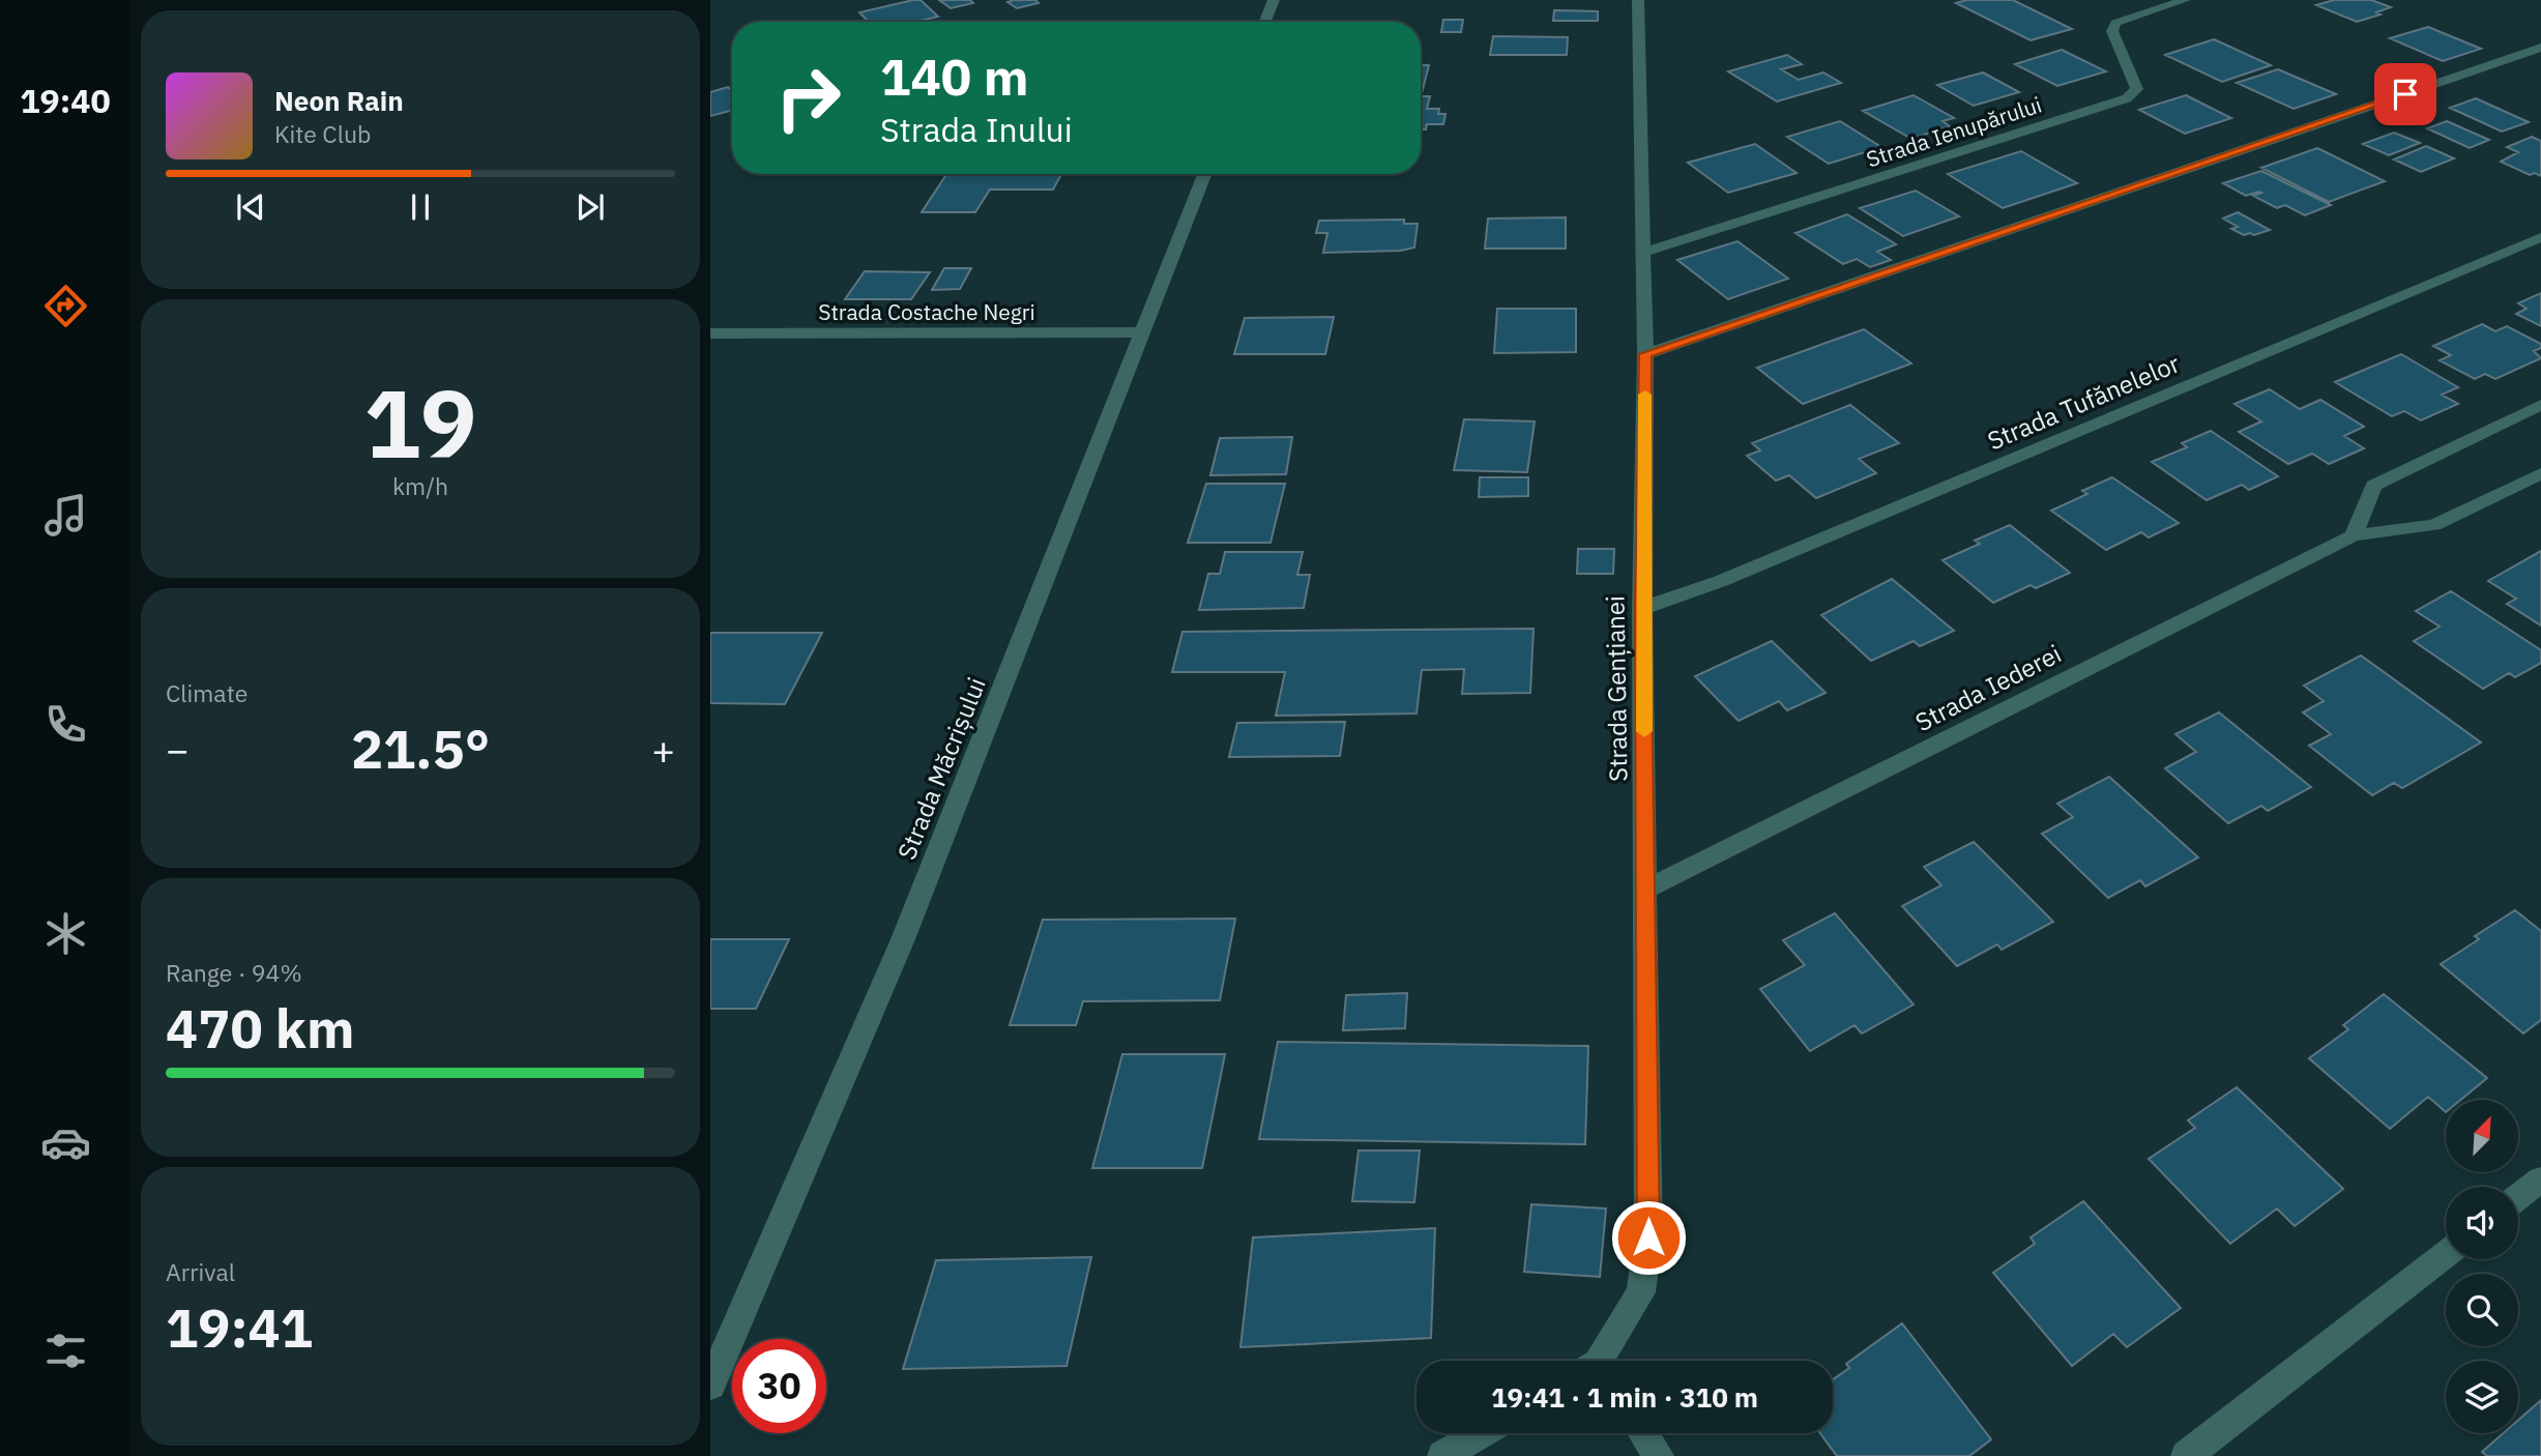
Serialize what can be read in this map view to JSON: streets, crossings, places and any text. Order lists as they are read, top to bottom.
{
  "streets": {
    "street": [
      "Strada Ienupărului",
      "Strada Costache Negri",
      "Strada Tufănelelor",
      "Strada Iederei",
      "Strada Gențianei",
      "Strada Măcrișului"
    ]
  },
  "crossings": [
    ["Strada Ienupărului", "Strada Gențianei"],
    ["Strada Costache Negri", "Strada Măcrișului"],
    ["Strada Tufănelelor", "Strada Gențianei"],
    ["Strada Iederei", "Strada Gențianei"]
  ],
  "north": "top right",
  "page": {
    "tabs": "19:40",
    "turn": ["140 m", "Strada Inului"],
    "song": ["Neon Rain", "Kite Club"],
    "tile": [
      ["19", "km/h"],
      "Climate",
      ["Range · 94%", "470 km"],
      ["Arrival", "19:41"]
    ],
    "heat": ["−", "21.5°", "+"],
    "limit": "30",
    "trip": "19:41 · 1 min · 310 m"
  }
}
